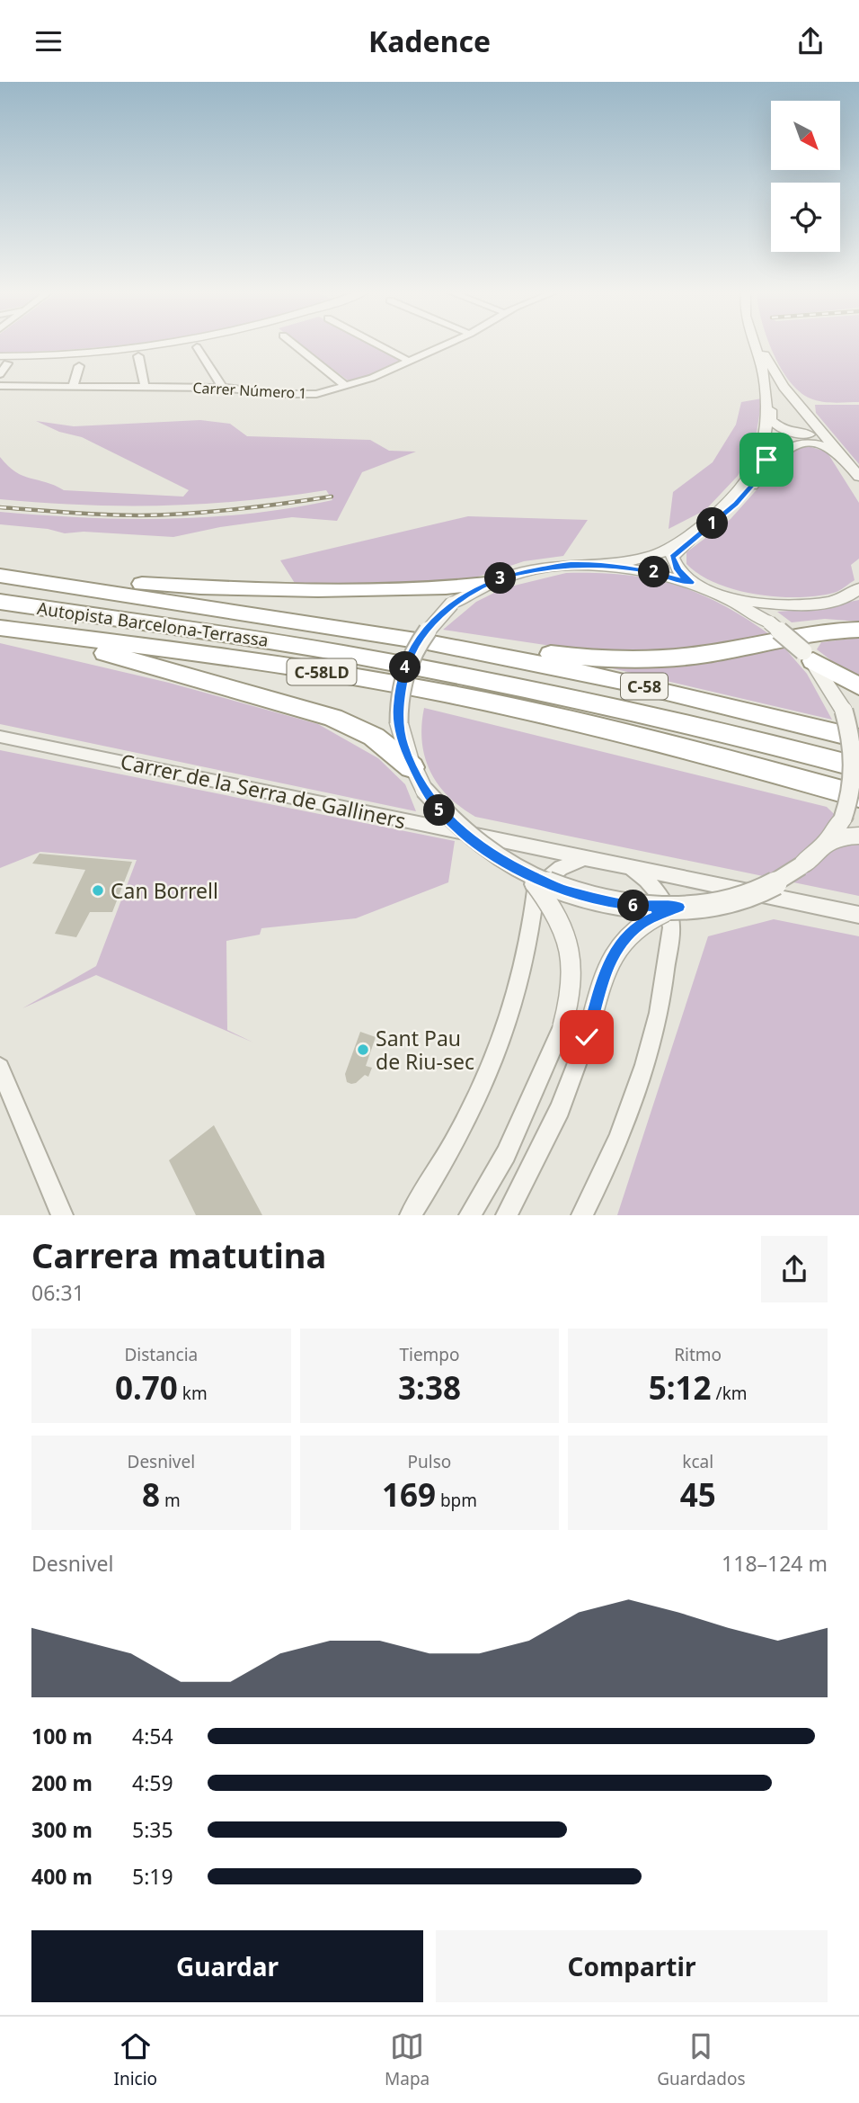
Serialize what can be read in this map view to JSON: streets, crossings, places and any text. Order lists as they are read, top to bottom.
{
  "streets": {
    "highway": ["Autopista Barcelona-Terrassa", "C-58LD", "C-58"],
    "street": ["Carrer Número 1", "Carrer de la Serra de Galliners"]
  },
  "places": ["Can Borrell", "Sant Pau de Riu-sec"],
  "north": "bottom right",
  "page": {
    "header": "Kadence",
    "pins": [
      "1",
      "2",
      "3",
      "4",
      "5",
      "6"
    ],
    "heading": ["Carrera matutina", "06:31"],
    "stats": [
      ["Distancia", "0.70 km"],
      ["Tiempo", "3:38"],
      ["Ritmo", "5:12 /km"],
      ["Desnivel", "8 m"],
      ["Pulso", "169 bpm"],
      ["kcal", "45"]
    ],
    "chart": ["Desnivel", "118–124 m"],
    "list": [
      {
        "name": "100 m",
        "note": "4:54"
      },
      {
        "name": "200 m",
        "note": "4:59"
      },
      {
        "name": "300 m",
        "note": "5:35"
      },
      {
        "name": "400 m",
        "note": "5:19"
      }
    ],
    "buttons": ["Guardar", "Compartir"],
    "tabs": ["Inicio", "Mapa", "Guardados"]
  }
}
